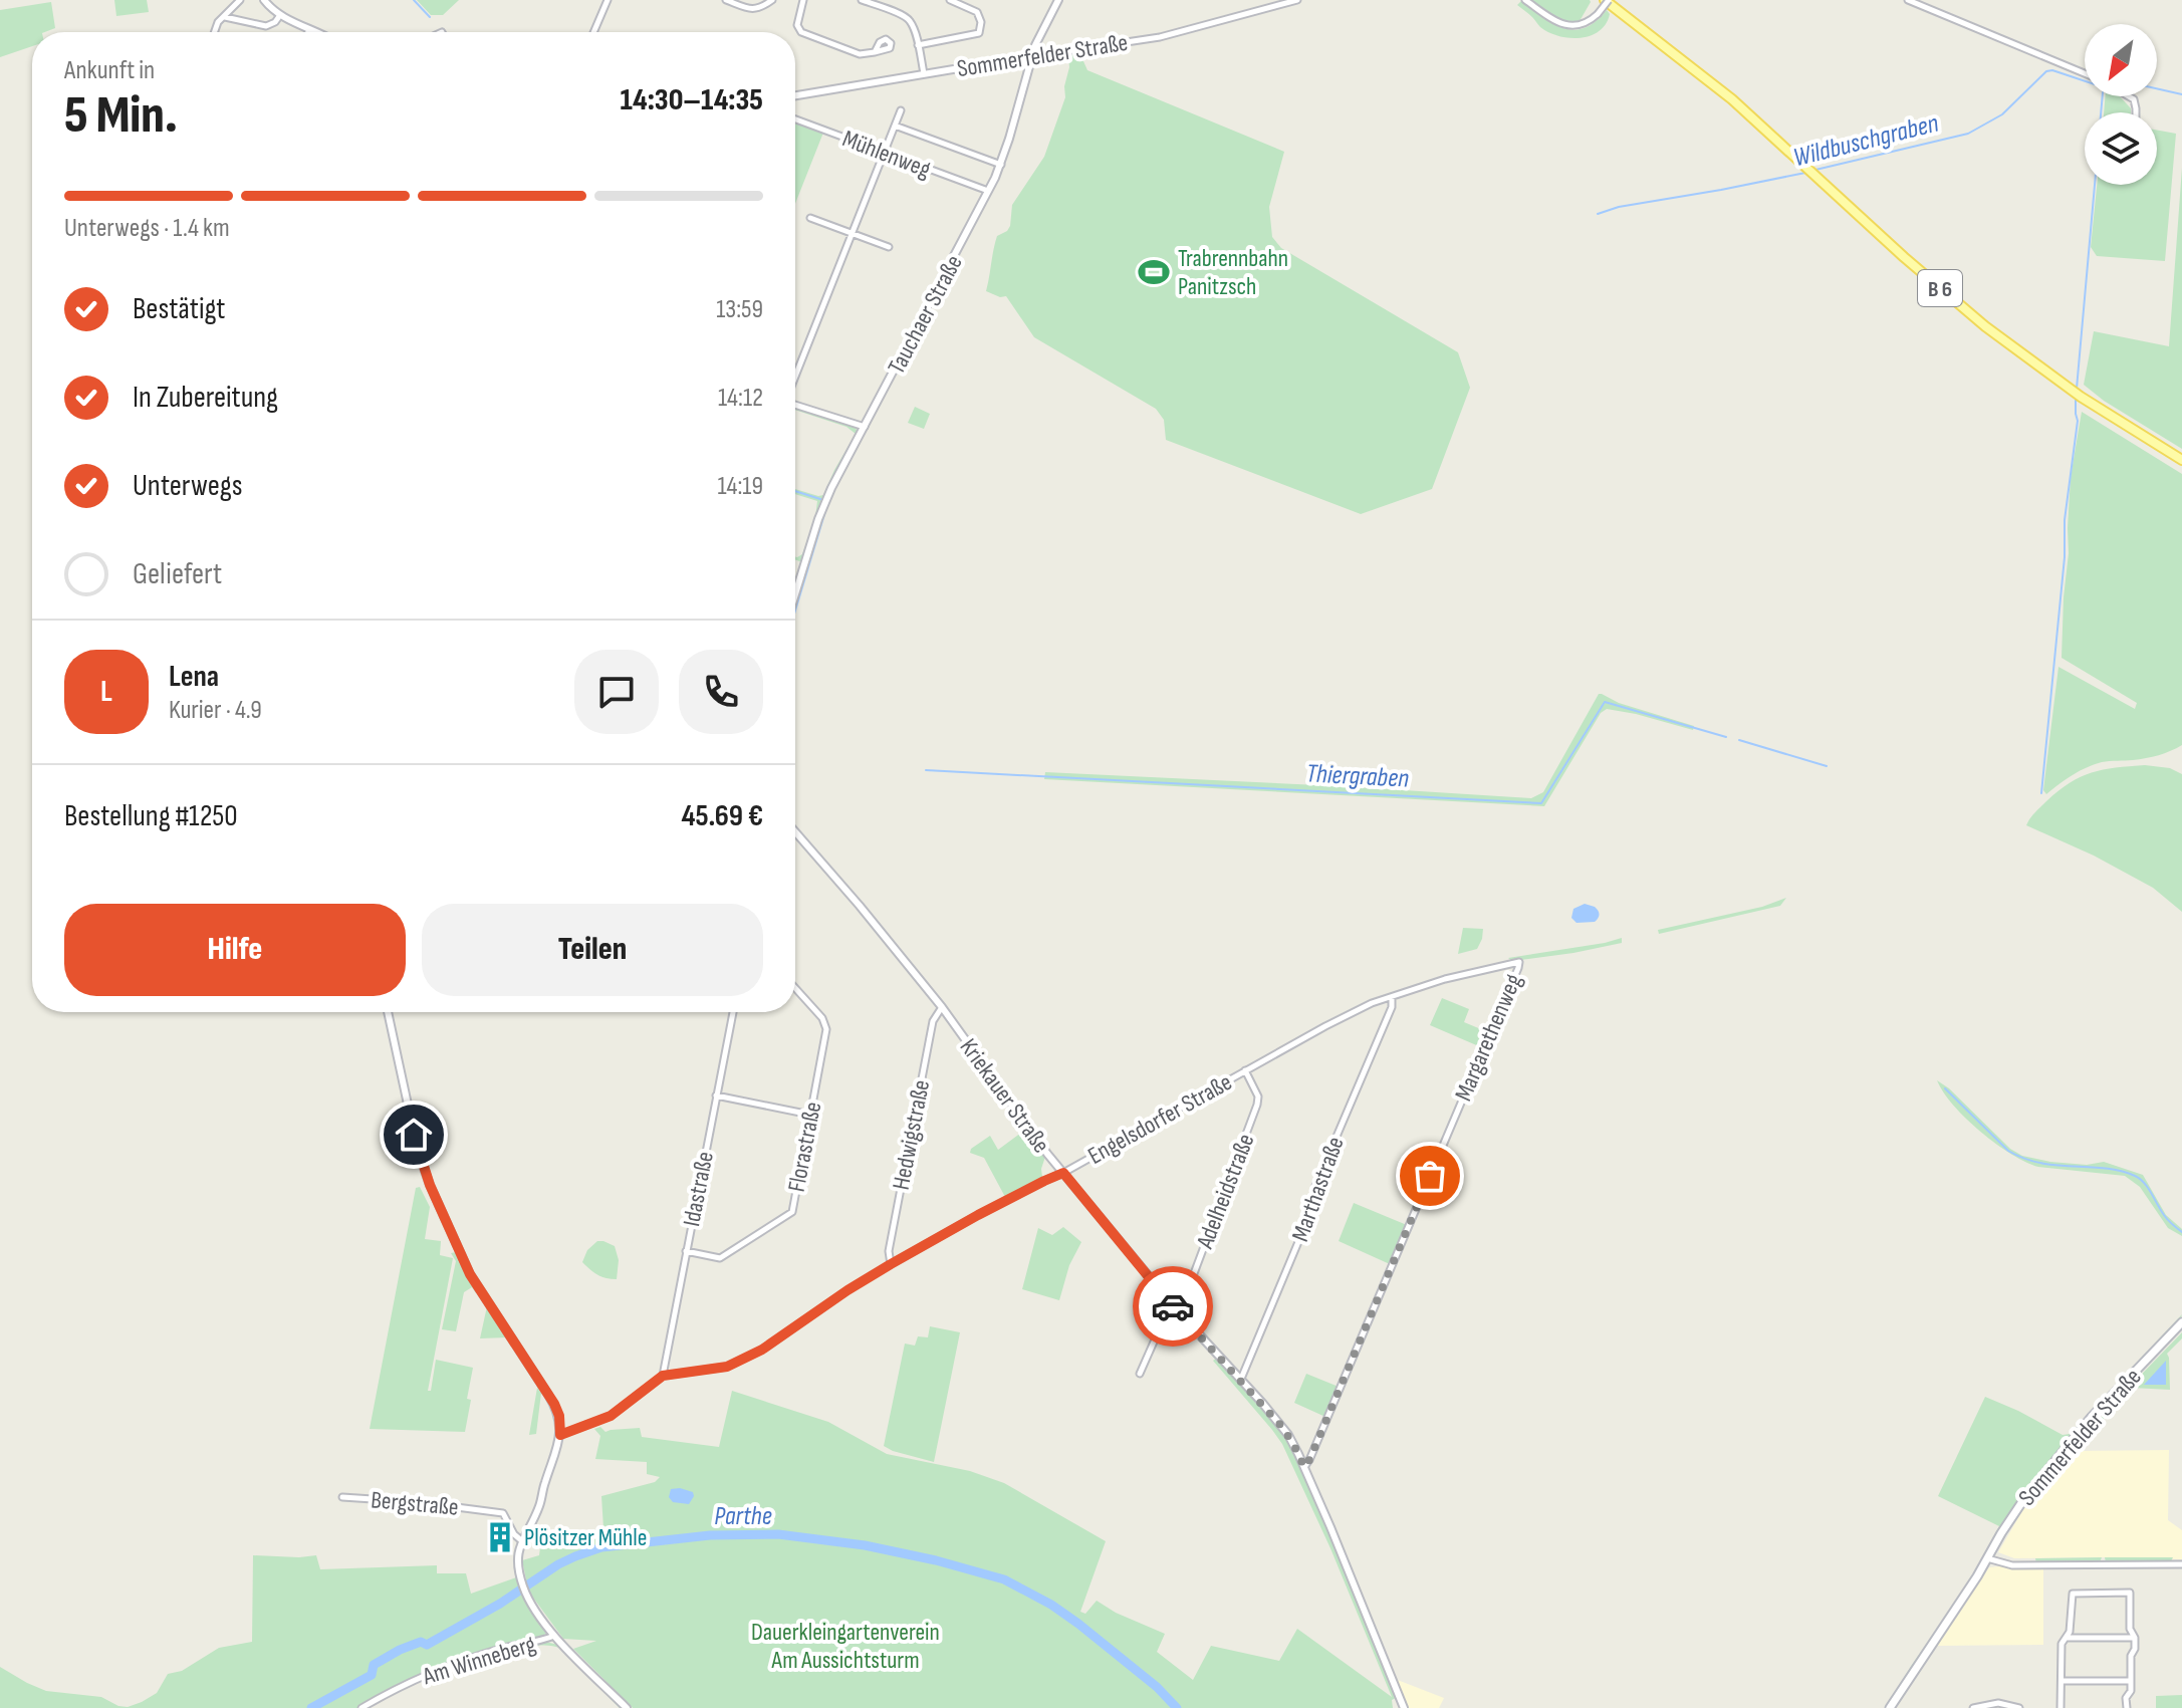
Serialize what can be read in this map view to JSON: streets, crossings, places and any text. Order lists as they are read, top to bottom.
{
  "streets": {
    "main road": ["Sommerfelder Straße", "B 6"],
    "street": [
      "Mühlenweg",
      "Tauchaer Straße",
      "Margarethenweg",
      "Kriekauer Straße",
      "Engelsdorfer Straße",
      "Hedwigstraße",
      "Florastraße",
      "Idastraße",
      "Marthastraße",
      "Adelheidstraße",
      "Bergstraße",
      "Am Winneberg"
    ]
  },
  "crossings": [
    ["Sommerfelder Straße", "Tauchaer Straße"],
    ["Mühlenweg", "Tauchaer Straße"],
    ["Margarethenweg", "Kriekauer Straße"],
    ["Margarethenweg", "Engelsdorfer Straße"],
    ["Kriekauer Straße", "Engelsdorfer Straße"],
    ["Kriekauer Straße", "Hedwigstraße"],
    ["Kriekauer Straße", "Marthastraße"],
    ["Kriekauer Straße", "Adelheidstraße"],
    ["Engelsdorfer Straße", "Hedwigstraße"],
    ["Engelsdorfer Straße", "Idastraße"],
    ["Engelsdorfer Straße", "Marthastraße"],
    ["Engelsdorfer Straße", "Adelheidstraße"],
    ["Florastraße", "Idastraße"]
  ],
  "water": ["Wildbuschgraben", "Thiergraben", "Parthe"],
  "parks": ["Dauerkleingartenverein Am Aussichtsturm"],
  "places": {
    "sports": ["Trabrennbahn Panitzsch"],
    "building": ["Plösitzer Mühle"]
  },
  "north": "bottom left",
  "page": {
    "heading": ["5 Min.", "Ankunft in", "14:30–14:35"],
    "panel": [
      "Lena",
      "Kurier · 4.9",
      "Bestellung #1250",
      "45.69 €"
    ],
    "bar": "Unterwegs · 1.4 km",
    "list": [
      ["Bestätigt", "13:59"],
      ["In Zubereitung", "14:12"],
      ["Unterwegs", "14:19"],
      "Geliefert"
    ],
    "round": "L",
    "buttons": ["Hilfe", "Teilen"]
  }
}
